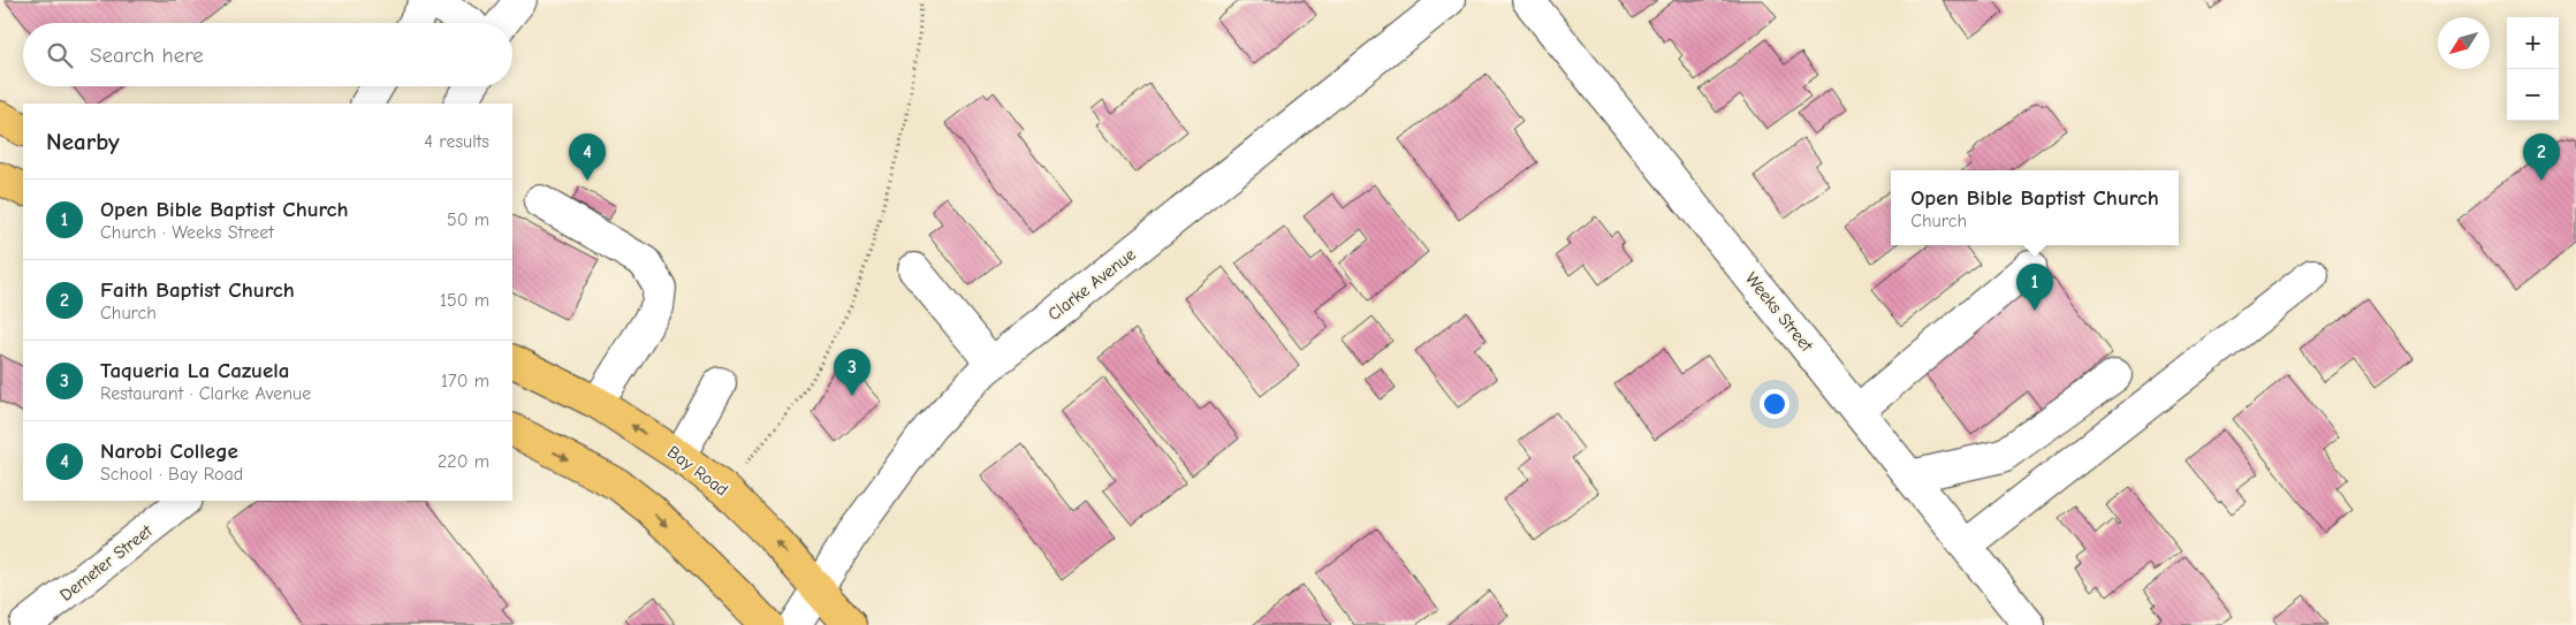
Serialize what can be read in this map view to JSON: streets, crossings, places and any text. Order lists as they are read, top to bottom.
{
  "streets": {
    "main road": ["Bay Road"],
    "street": ["Clarke Avenue", "Weeks Street", "Demeter Street"]
  },
  "crossings": [
    ["Clarke Avenue", "Bay Road"]
  ],
  "north": "bottom left",
  "page": {
    "map_buttons": ["+", "−"],
    "search": "Search here",
    "heading": ["Nearby", "4 results"],
    "pins": [
      "2",
      "4",
      "1",
      "3"
    ],
    "popup": ["Open Bible Baptist Church", "Church"],
    "list": [
      {
        "mark": "1",
        "name": "Open Bible Baptist Church",
        "note": "Church · Weeks Street",
        "value": "50 m"
      },
      {
        "mark": "2",
        "name": "Faith Baptist Church",
        "note": "Church",
        "value": "150 m"
      },
      {
        "mark": "3",
        "name": "Taqueria La Cazuela",
        "note": "Restaurant · Clarke Avenue",
        "value": "170 m"
      },
      {
        "mark": "4",
        "name": "Narobi College",
        "note": "School · Bay Road",
        "value": "220 m"
      }
    ]
  }
}
